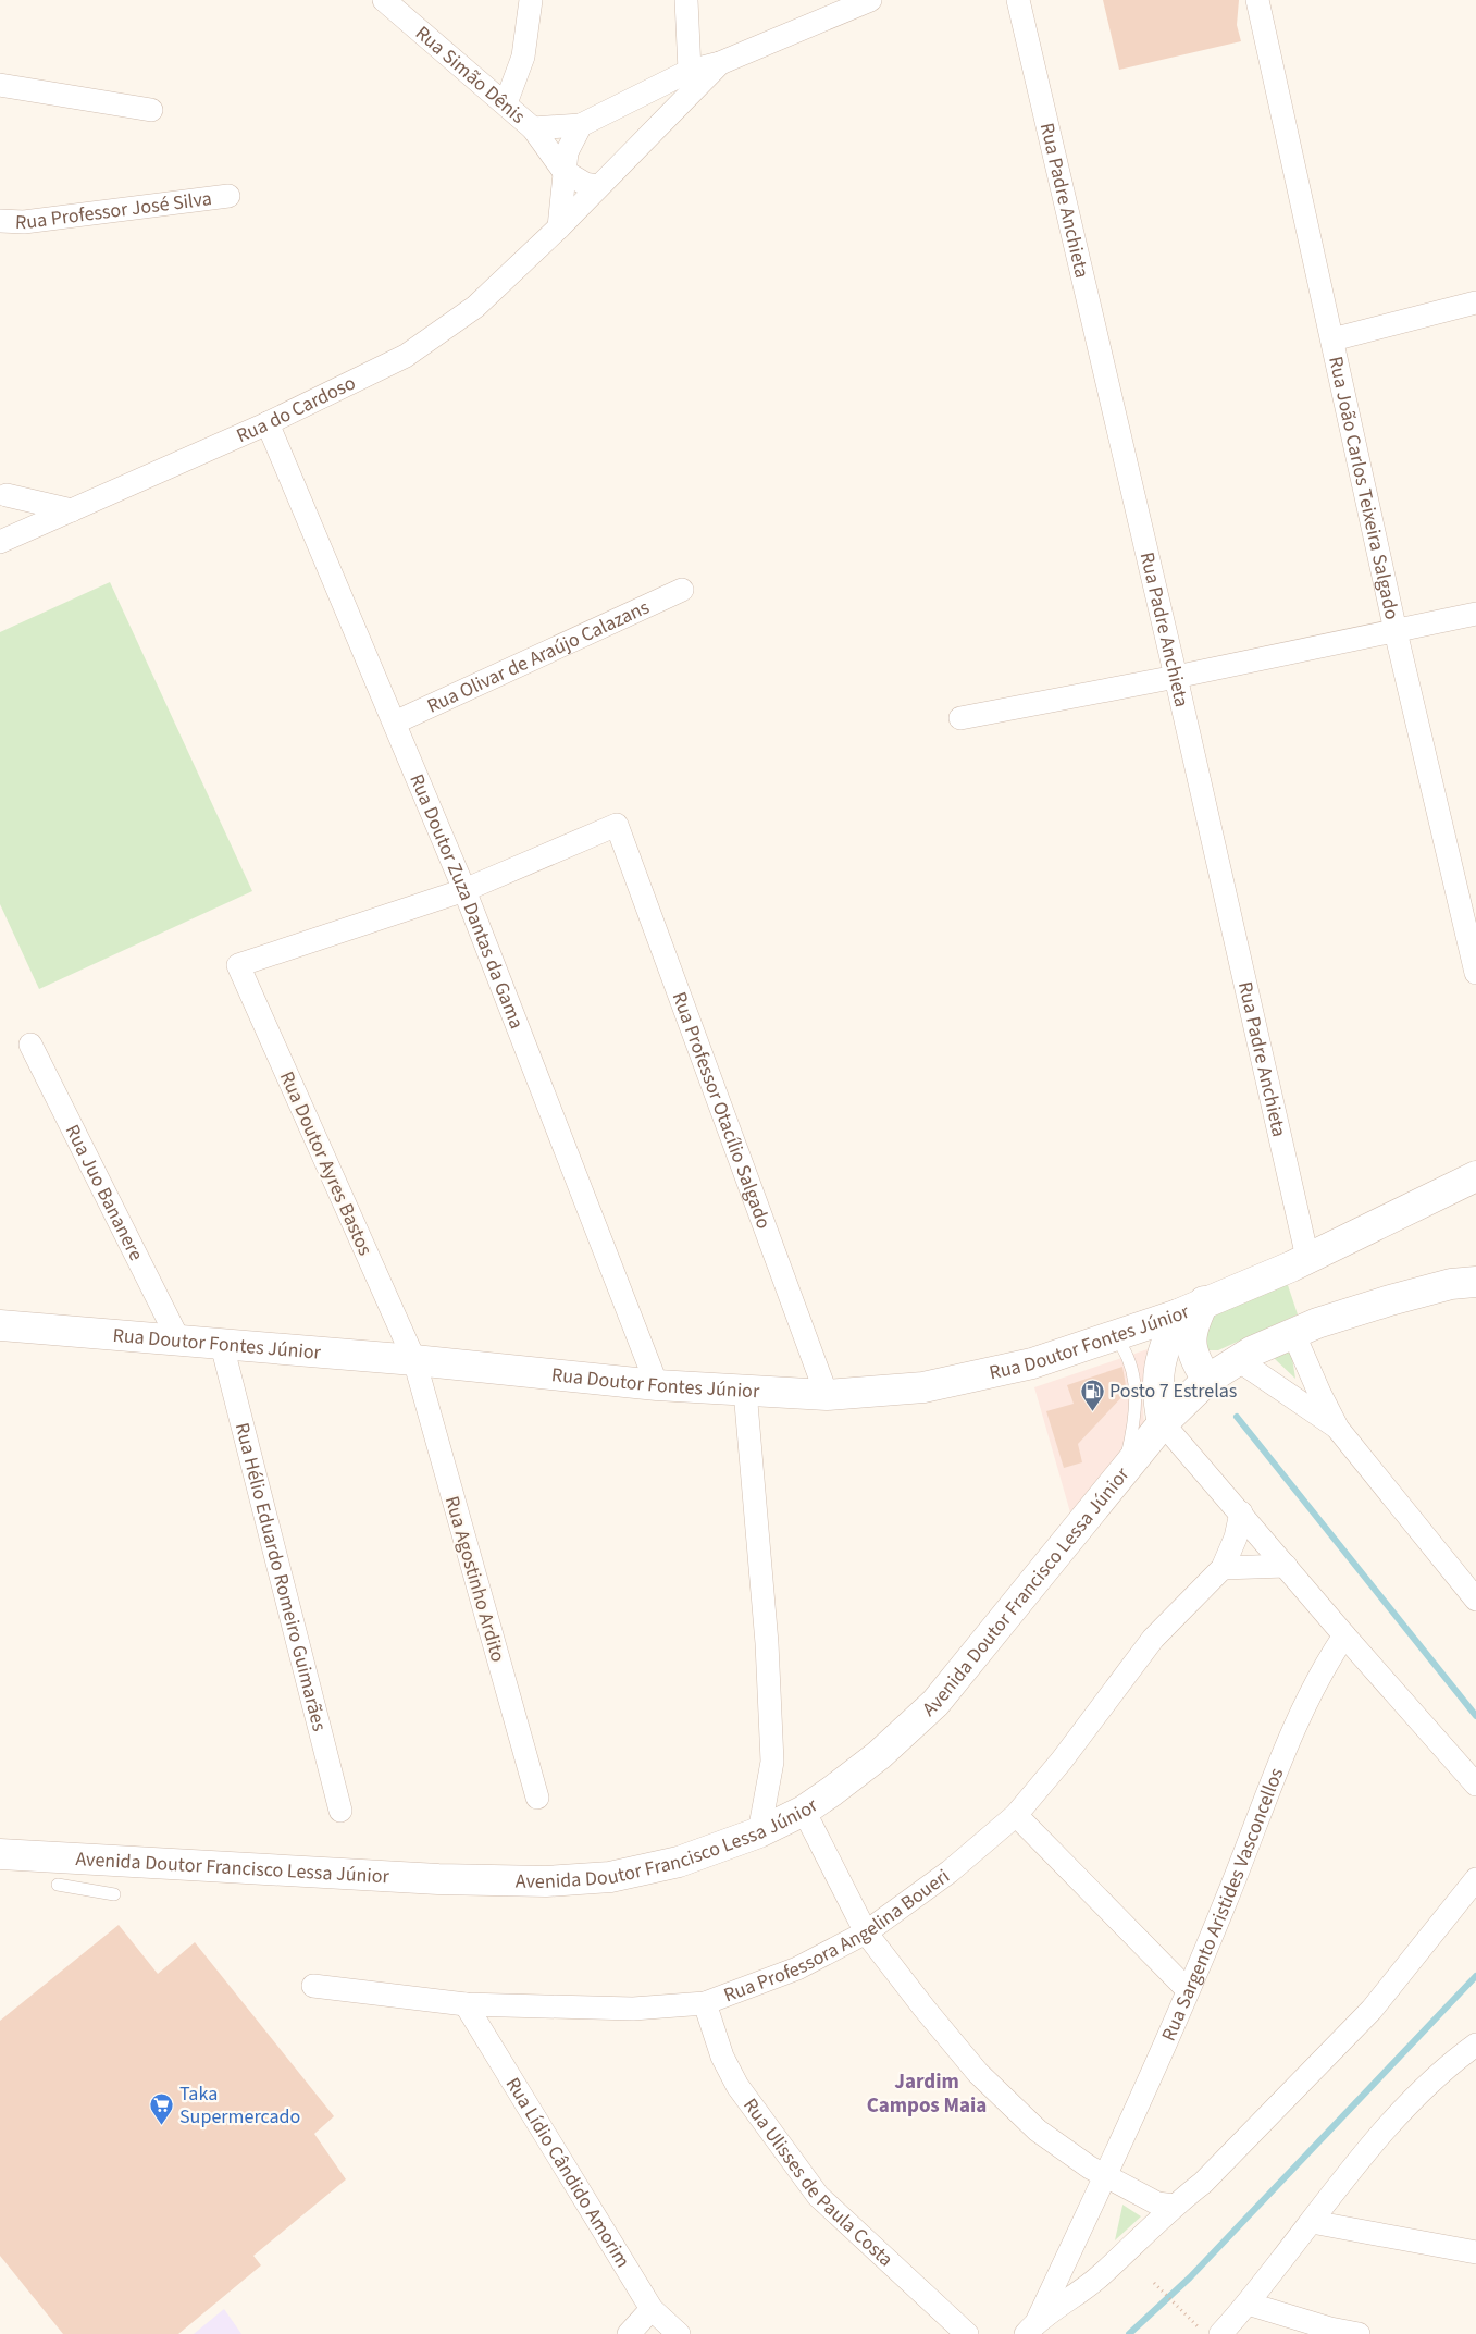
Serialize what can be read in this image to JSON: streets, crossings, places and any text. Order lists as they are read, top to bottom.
{
  "streets": {
    "street": [
      "Rua Simão Dênis",
      "Rua Padre Anchieta",
      "Rua Professor José Silva",
      "Rua do Cardoso",
      "Rua João Carlos Teixeira Salgado",
      "Rua Olivar de Araújo Calazans",
      "Rua Doutor Zuza Dantas da Gama",
      "Rua Professor Otacílio Salgado",
      "Rua Doutor Ayres Bastos",
      "Rua Juo Bananere",
      "Rua Doutor Fontes Júnior",
      "Rua Hélio Eduardo Romeiro Guimarães",
      "Rua Agostinho Ardito",
      "Avenida Doutor Francisco Lessa Júnior",
      "Rua Sargento Aristides Vasconcellos",
      "Rua Professora Angelina Boueri",
      "Rua Lídio Cândido Amorim",
      "Rua Ulisses de Paula Costa"
    ]
  },
  "crossings": [
    ["Rua Padre Anchieta", "Rua Doutor Fontes Júnior"],
    ["Rua do Cardoso", "Rua Doutor Zuza Dantas da Gama"],
    ["Rua Olivar de Araújo Calazans", "Rua Doutor Zuza Dantas da Gama"],
    ["Rua Doutor Zuza Dantas da Gama", "Rua Professor Otacílio Salgado"],
    ["Rua Doutor Zuza Dantas da Gama", "Rua Doutor Ayres Bastos"],
    ["Rua Doutor Zuza Dantas da Gama", "Rua Doutor Fontes Júnior"],
    ["Rua Professor Otacílio Salgado", "Rua Doutor Ayres Bastos"],
    ["Rua Professor Otacílio Salgado", "Rua Doutor Fontes Júnior"],
    ["Rua Doutor Ayres Bastos", "Rua Doutor Fontes Júnior"],
    ["Rua Doutor Ayres Bastos", "Rua Agostinho Ardito"],
    ["Rua Juo Bananere", "Rua Doutor Fontes Júnior"],
    ["Rua Doutor Fontes Júnior", "Rua Hélio Eduardo Romeiro Guimarães"],
    ["Rua Doutor Fontes Júnior", "Rua Agostinho Ardito"],
    ["Rua Professora Angelina Boueri", "Rua Lídio Cândido Amorim"],
    ["Rua Professora Angelina Boueri", "Rua Ulisses de Paula Costa"]
  ],
  "districts": ["Jardim Campos Maia"],
  "places": {
    "fuel station": ["Posto 7 Estrelas"],
    "supermarket": ["Taka Supermercado"]
  }
}
